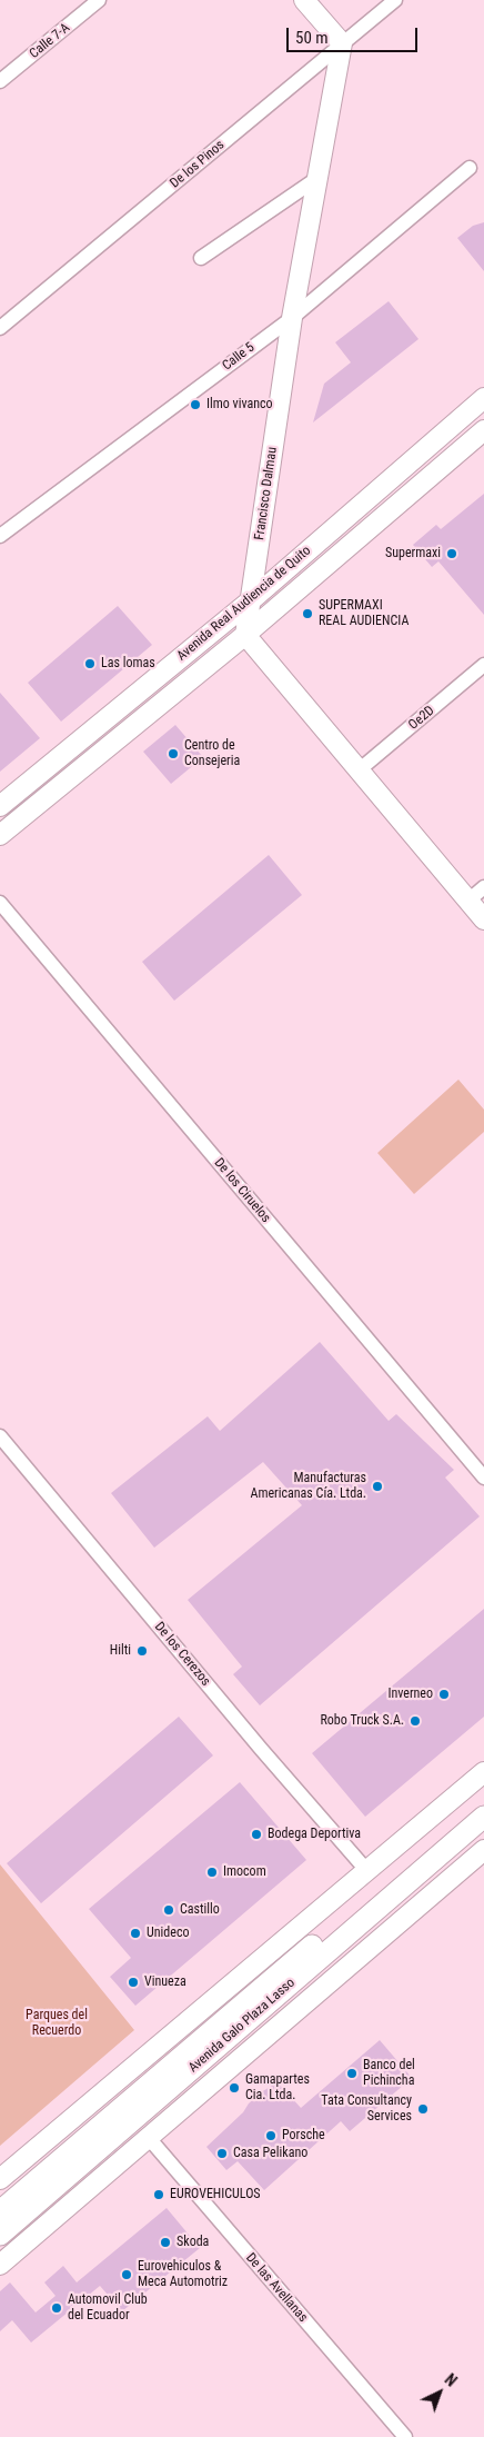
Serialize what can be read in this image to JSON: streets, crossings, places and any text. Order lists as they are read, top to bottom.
{
  "streets": {
    "main road": ["Francisco Dalmau", "Avenida Real Audiencia de Quito", "Avenida Galo Plaza Lasso"],
    "street": [
      "Calle 7-A",
      "De los Pinos",
      "Calle 5",
      "Oe2D",
      "De los Ciruelos",
      "De los Cerezos",
      "De las Avellanas"
    ]
  },
  "crossings": [
    ["De los Pinos", "Francisco Dalmau"],
    ["Calle 5", "Francisco Dalmau"],
    ["Francisco Dalmau", "Avenida Real Audiencia de Quito"],
    ["Avenida Galo Plaza Lasso", "De las Avellanas"]
  ],
  "parks": ["Parques del Recuerdo"],
  "places": [
    "Ilmo vivanco",
    "Supermaxi",
    "SUPERMAXI REAL AUDIENCIA",
    "Las lomas",
    "Centro de Consejeria",
    "Manufacturas Americanas Cía. Ltda.",
    "Hilti",
    "Inverneo",
    "Robo Truck S.A.",
    "Bodega Deportiva",
    "Imocom",
    "Castillo",
    "Unideco",
    "Vinueza",
    "Banco del Pichincha",
    "Gamapartes Cia. Ltda.",
    "Tata Consultancy Services",
    "Porsche",
    "Casa Pelikano",
    "EUROVEHICULOS",
    "Skoda",
    "Eurovehiculos & Meca Automotriz",
    "Automovil Club del Ecuador"
  ],
  "scale_bar": "50 m",
  "north": "top right"
}
